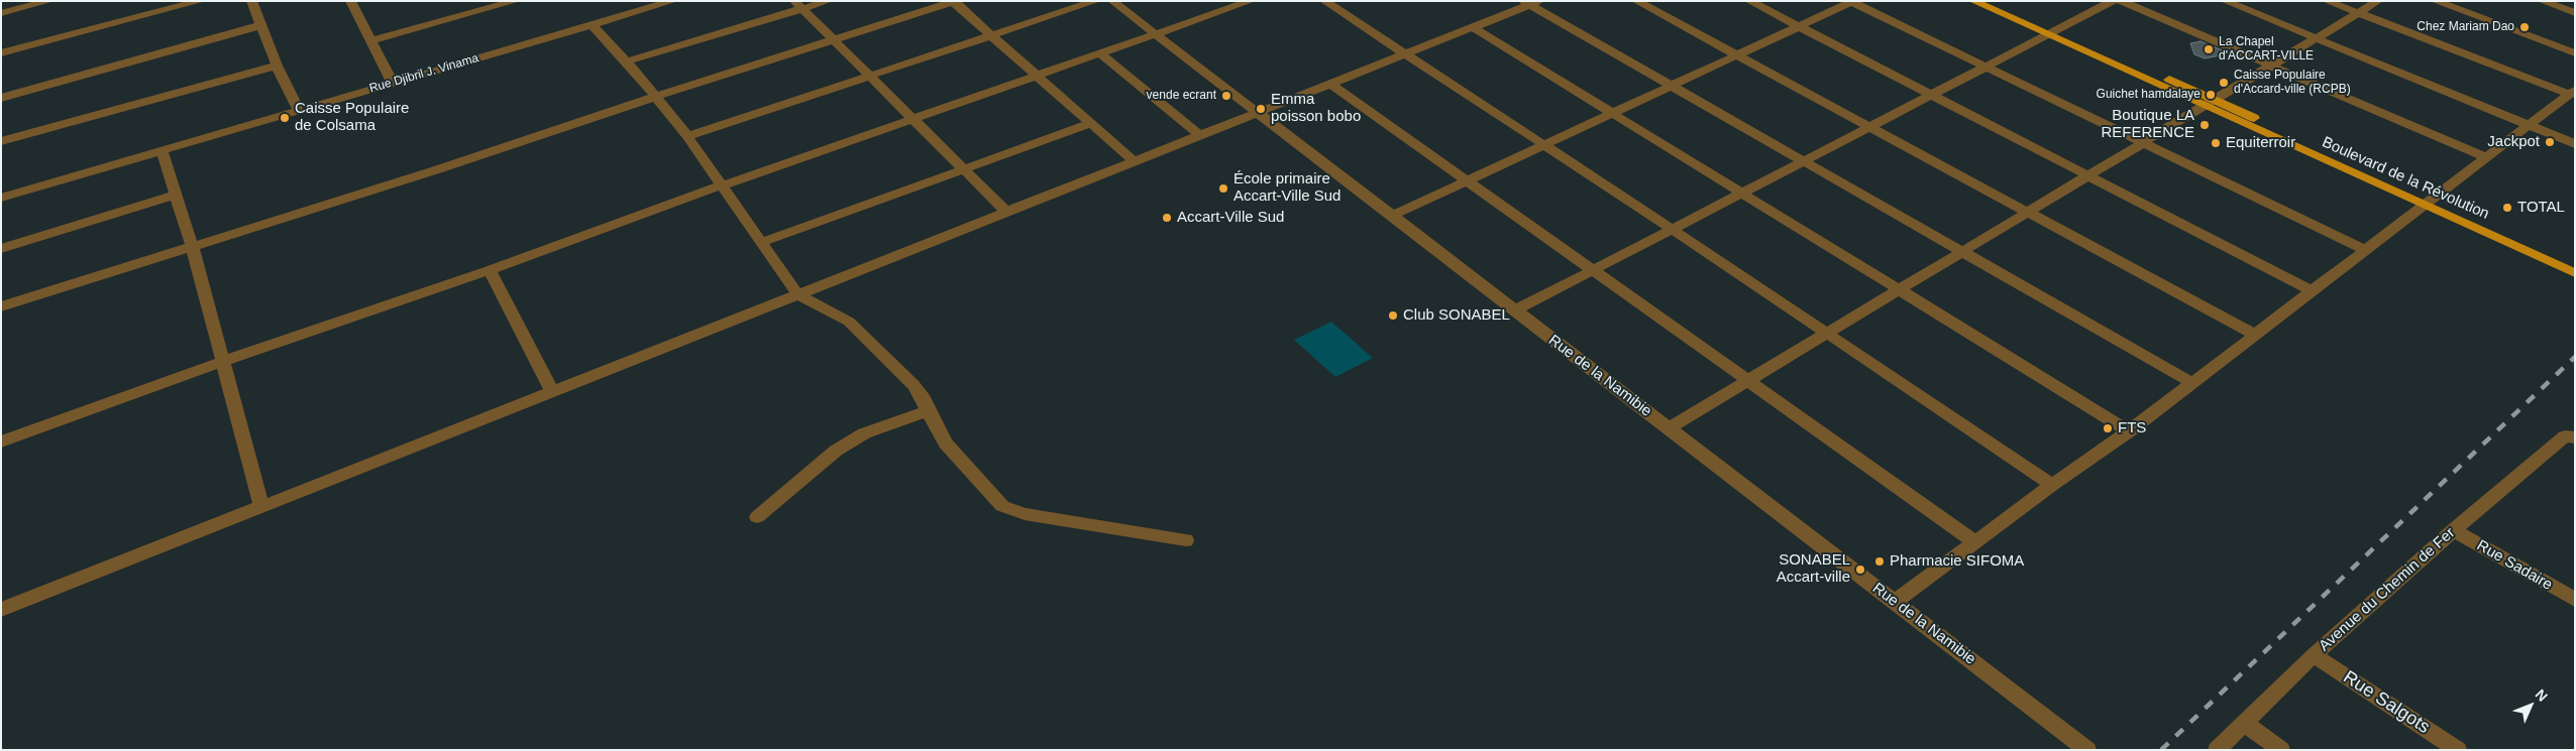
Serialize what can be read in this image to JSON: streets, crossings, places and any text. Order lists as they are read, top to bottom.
{
  "streets": {
    "main road": ["Boulevard de la Révolution"],
    "street": [
      "Rue Djibril J. Vinama",
      "Rue de la Namibie",
      "Rue Sadaire",
      "Avenue du Chemin de Fer",
      "Rue Salgots"
    ]
  },
  "crossings": [
    ["Rue Sadaire", "Avenue du Chemin de Fer"],
    ["Avenue du Chemin de Fer", "Rue Salgots"]
  ],
  "places": [
    "Chez Mariam Dao",
    "La Chapel d'ACCART-VILLE",
    "Caisse Populaire d'Accard-ville (RCPB)",
    "Guichet hamdalaye",
    "vende ecrant",
    "Emma poisson bobo",
    "Caisse Populaire de Colsama",
    "Boutique LA REFERENCE",
    "Jackpot",
    "Equiterroir",
    "École primaire Accart-Ville Sud",
    "TOTAL",
    "Accart-Ville Sud",
    "Club SONABEL",
    "FTS",
    "Pharmacie SIFOMA",
    "SONABEL Accart-ville"
  ],
  "north": "top right"
}
